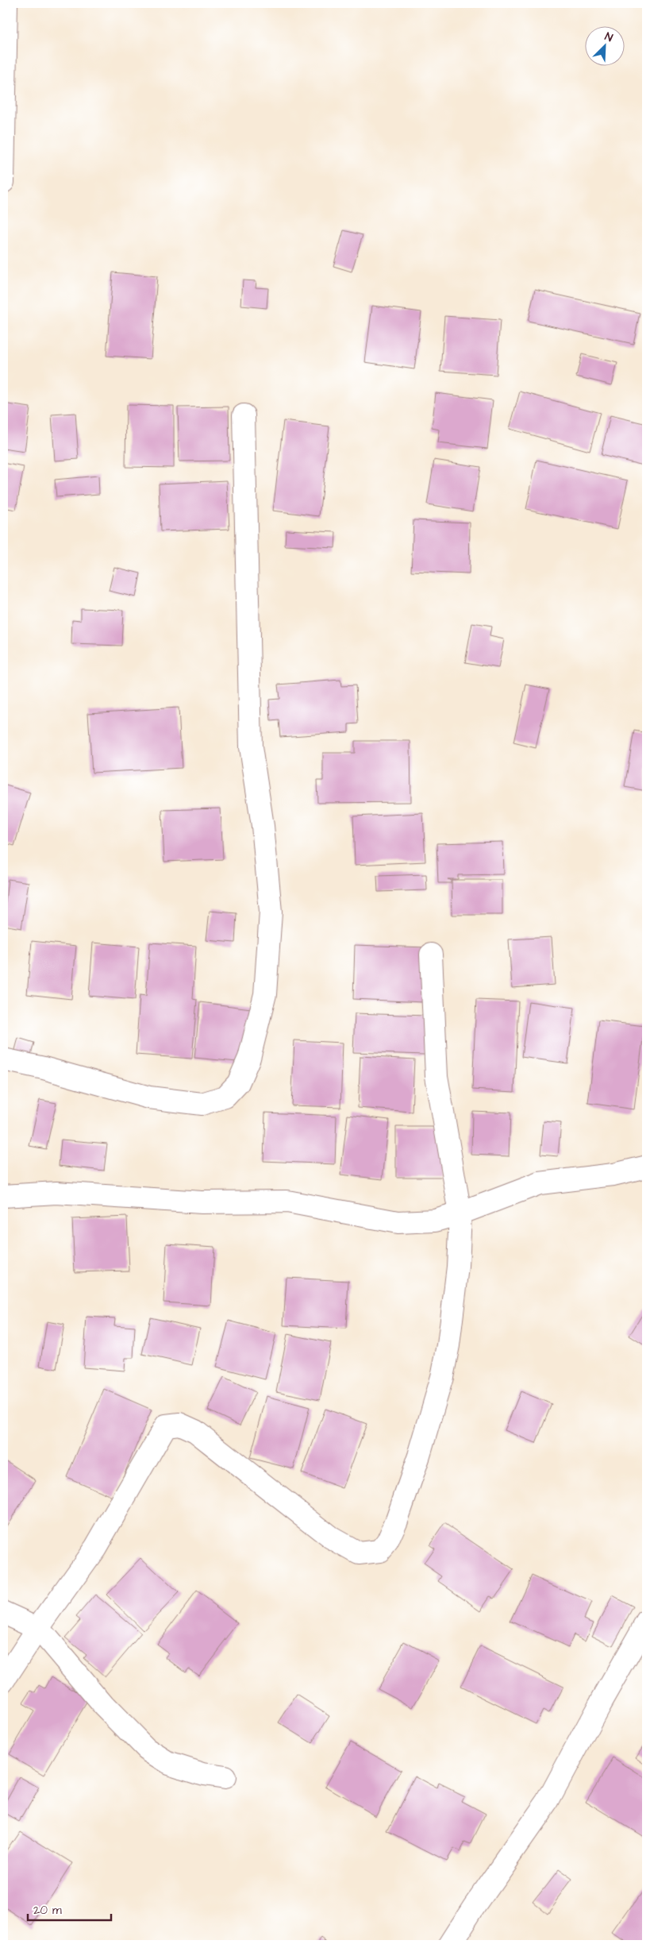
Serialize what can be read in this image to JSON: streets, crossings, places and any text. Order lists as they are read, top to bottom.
{
  "scale_bar": "20 m",
  "north": "top right"
}
